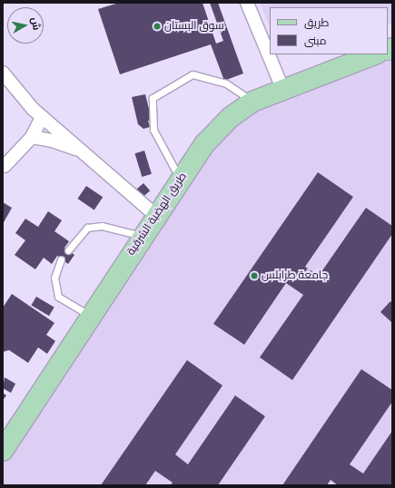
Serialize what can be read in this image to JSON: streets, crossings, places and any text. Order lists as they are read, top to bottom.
{
  "streets": {
    "main road": ["طريق الهضبة الشرقية"]
  },
  "places": ["سوق البستان", "جامعة طرابلس"],
  "legend": ["طريق", "مبنى"],
  "north": "right"
}
